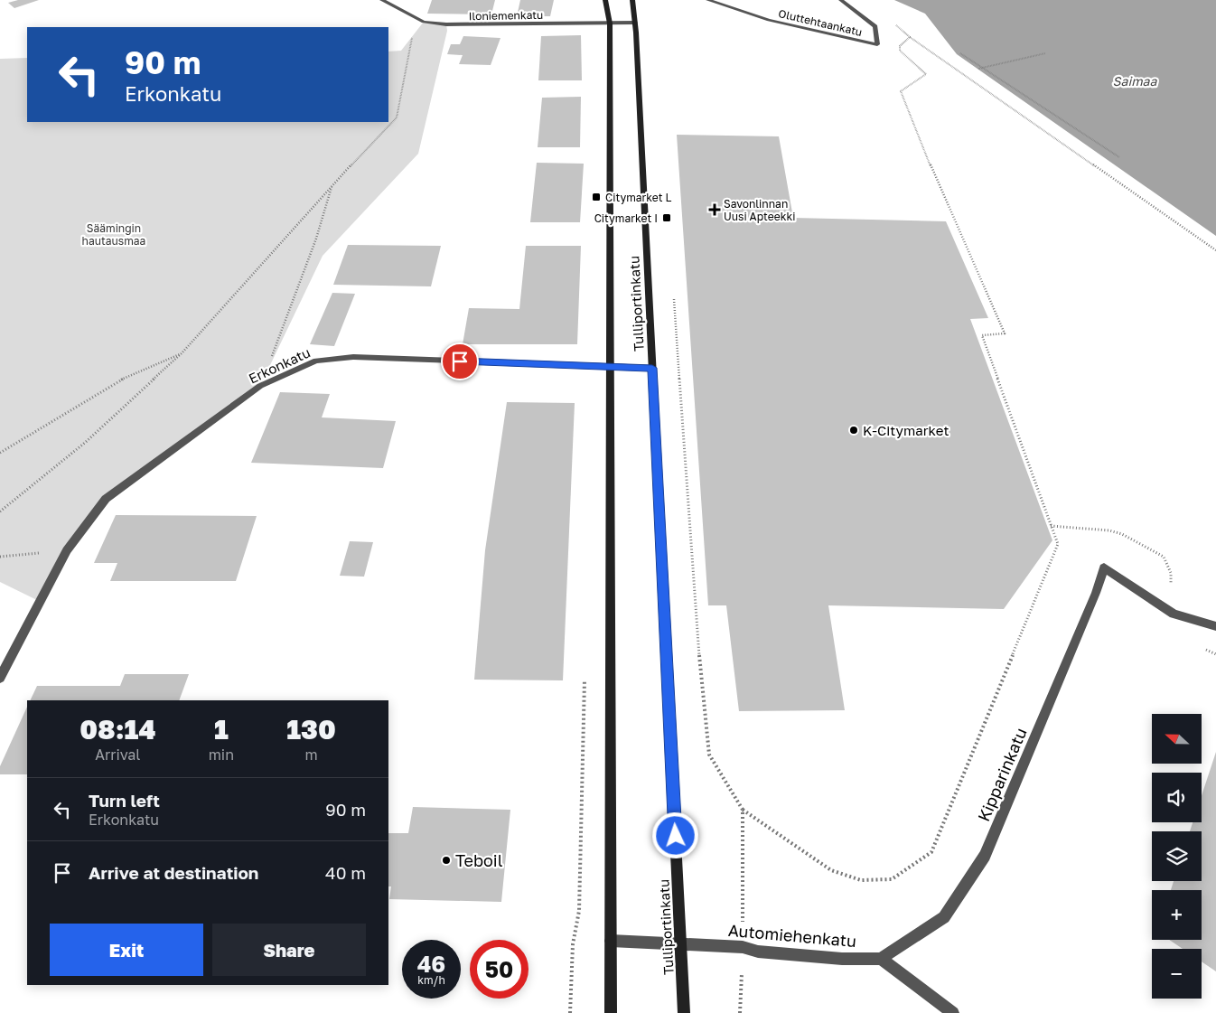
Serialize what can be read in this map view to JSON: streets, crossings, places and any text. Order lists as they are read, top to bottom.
{
  "streets": {
    "main road": ["Tulliportinkatu"],
    "street": [
      "Iloniemenkatu",
      "Oluttehtaankatu",
      "Erkonkatu",
      "Kipparinkatu",
      "Automiehenkatu"
    ]
  },
  "crossings": [
    ["Iloniemenkatu", "Tulliportinkatu"],
    ["Tulliportinkatu", "Erkonkatu"],
    ["Tulliportinkatu", "Automiehenkatu"],
    ["Kipparinkatu", "Automiehenkatu"]
  ],
  "water": ["Saimaa"],
  "parks": ["Säämingin hautausmaa"],
  "places": {
    "transit": ["Citymarket L", "Citymarket I"],
    "health": ["Savonlinnan Uusi Apteekki"],
    "other": ["K-Citymarket", "Teboil"]
  },
  "north": "left",
  "page": {
    "turn": ["90 m", "Erkonkatu"],
    "eta": [
      "08:14",
      "Arrival",
      "1",
      "min",
      "130",
      "m"
    ],
    "map_buttons": ["+", "−"],
    "list": [
      {
        "name": "Turn left",
        "note": "Erkonkatu",
        "value": "90 m"
      },
      {
        "name": "Arrive at destination",
        "value": "40 m"
      }
    ],
    "buttons": ["Exit", "Share"],
    "speed": "46 km/h",
    "limit": "50"
  }
}
